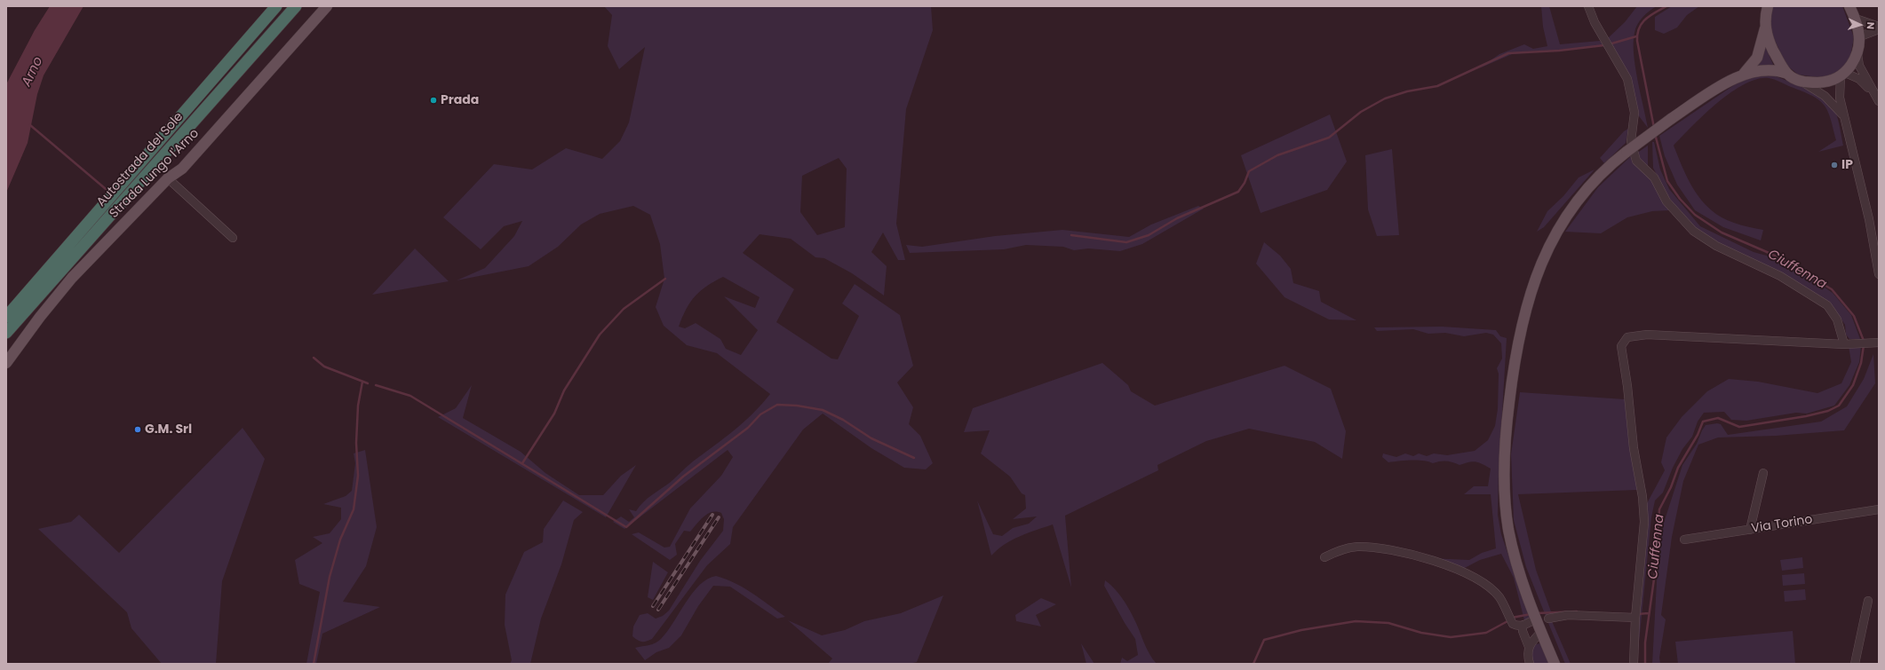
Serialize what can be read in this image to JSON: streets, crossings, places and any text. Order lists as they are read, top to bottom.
{
  "streets": {
    "highway": ["Autostrada del Sole"],
    "main road": ["Strada Lungo l'Arno"],
    "street": ["Via Torino"]
  },
  "water": ["Arno", "Ciuffenna"],
  "places": ["Prada", "IP", "G.M. Srl"],
  "north": "right"
}
